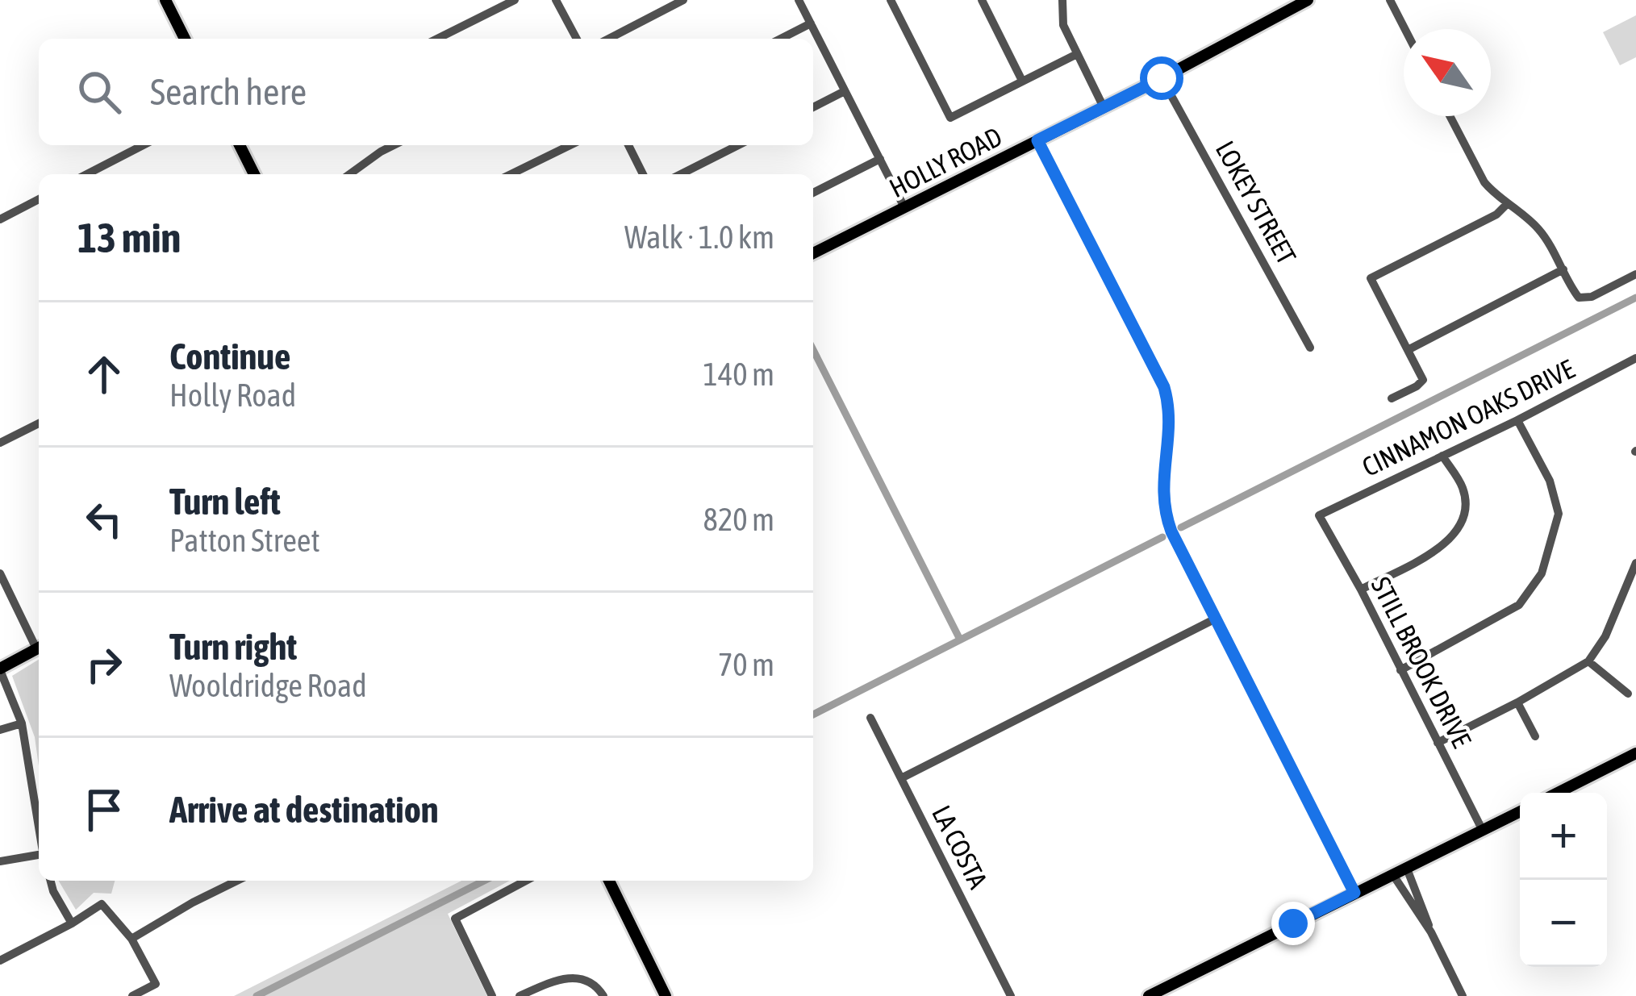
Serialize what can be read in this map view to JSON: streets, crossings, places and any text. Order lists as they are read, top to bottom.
{
  "streets": {
    "main road": ["HOLLY ROAD"],
    "street": [
      "LOKEY STREET",
      "CINNAMON OAKS DRIVE",
      "STILL BROOK DRIVE",
      "LA COSTA"
    ]
  },
  "crossings": [
    ["HOLLY ROAD", "LOKEY STREET"],
    ["CINNAMON OAKS DRIVE", "STILL BROOK DRIVE"]
  ],
  "north": "top left",
  "page": {
    "search": "Search here",
    "heading": ["13 min", "Walk · 1.0 km"],
    "list": [
      ["Continue", "Holly Road", "140 m"],
      ["Turn left", "Patton Street", "820 m"],
      ["Turn right", "Wooldridge Road", "70 m"],
      "Arrive at destination"
    ],
    "map_buttons": ["+", "−"]
  }
}
